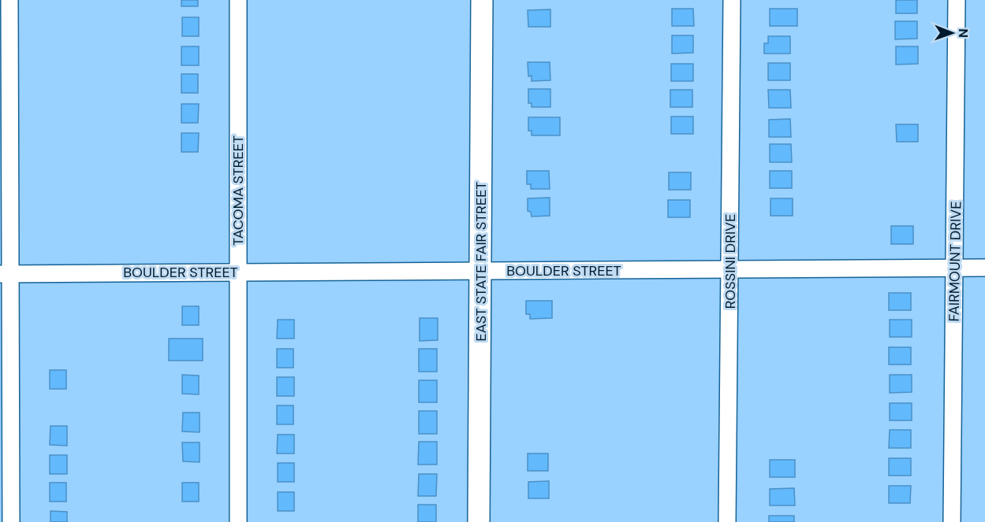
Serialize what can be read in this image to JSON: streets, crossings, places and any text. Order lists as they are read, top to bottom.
{
  "streets": {
    "street": [
      "TACOMA STREET",
      "EAST STATE FAIR STREET",
      "ROSSINI DRIVE",
      "FAIRMOUNT DRIVE",
      "BOULDER STREET"
    ]
  },
  "crossings": [
    ["TACOMA STREET", "BOULDER STREET"],
    ["EAST STATE FAIR STREET", "BOULDER STREET"],
    ["ROSSINI DRIVE", "BOULDER STREET"],
    ["FAIRMOUNT DRIVE", "BOULDER STREET"]
  ],
  "north": "right"
}
